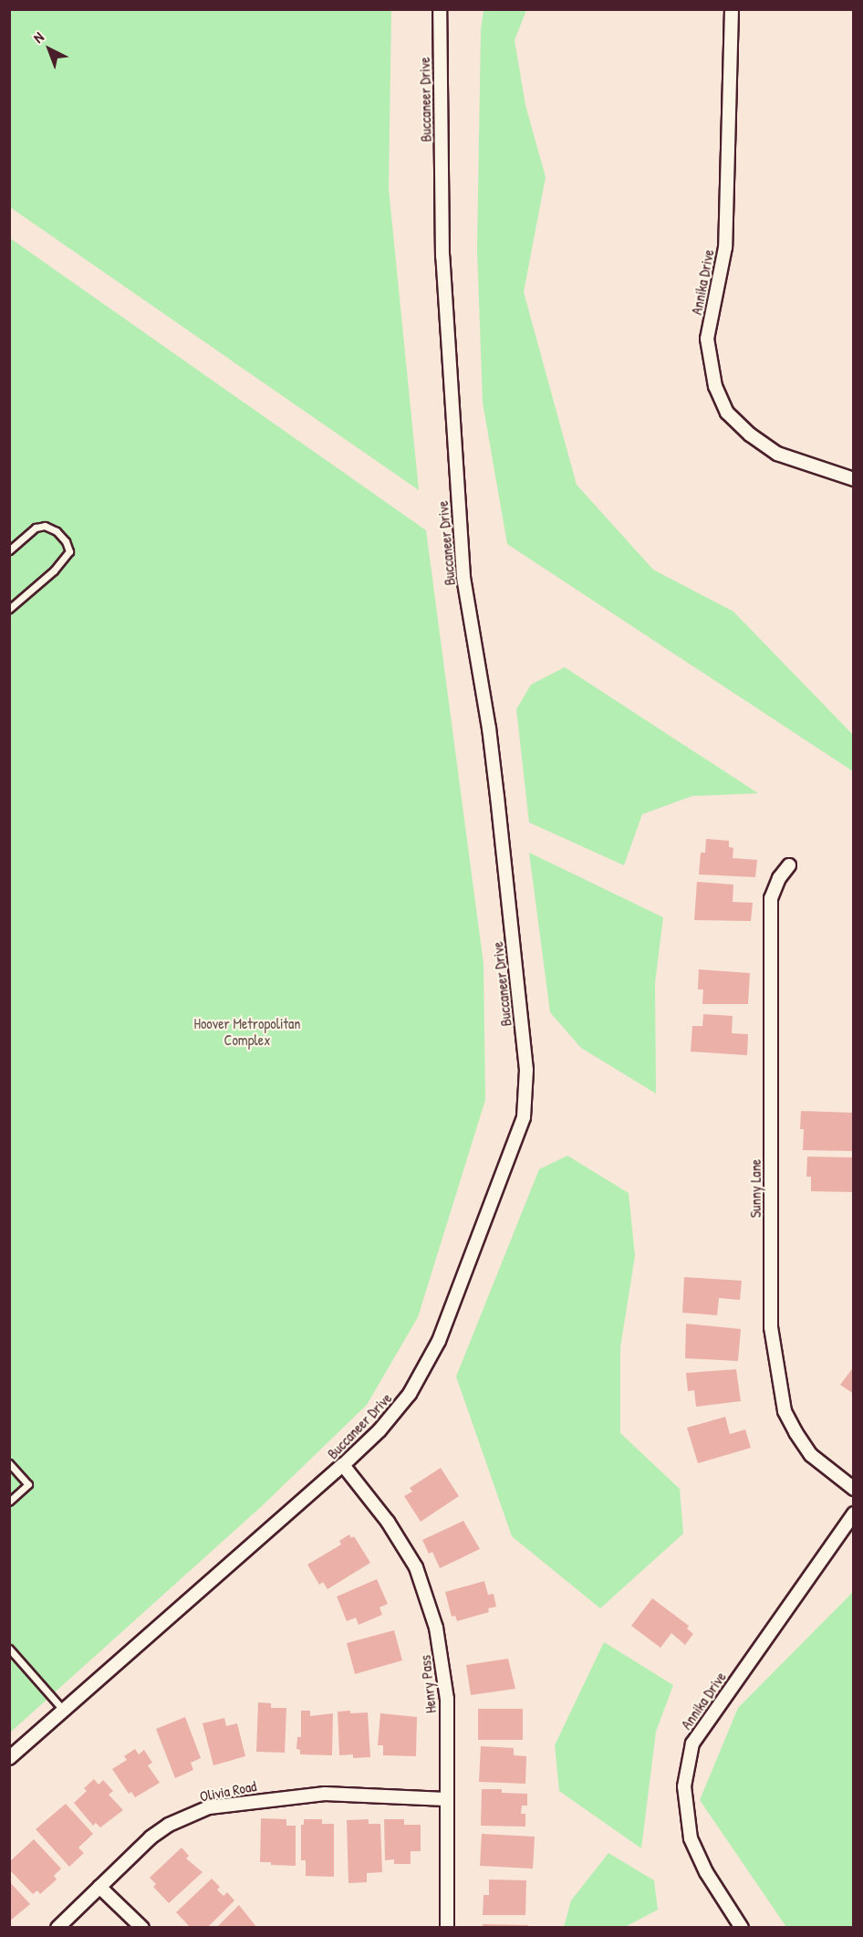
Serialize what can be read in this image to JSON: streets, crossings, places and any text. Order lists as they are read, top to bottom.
{
  "streets": {
    "street": [
      "Buccaneer Drive",
      "Annika Drive",
      "Sunny Lane",
      "Henry Pass",
      "Olivia Road"
    ]
  },
  "crossings": [
    ["Buccaneer Drive", "Henry Pass"],
    ["Henry Pass", "Olivia Road"]
  ],
  "parks": ["Hoover Metropolitan Complex"],
  "north": "top left"
}
